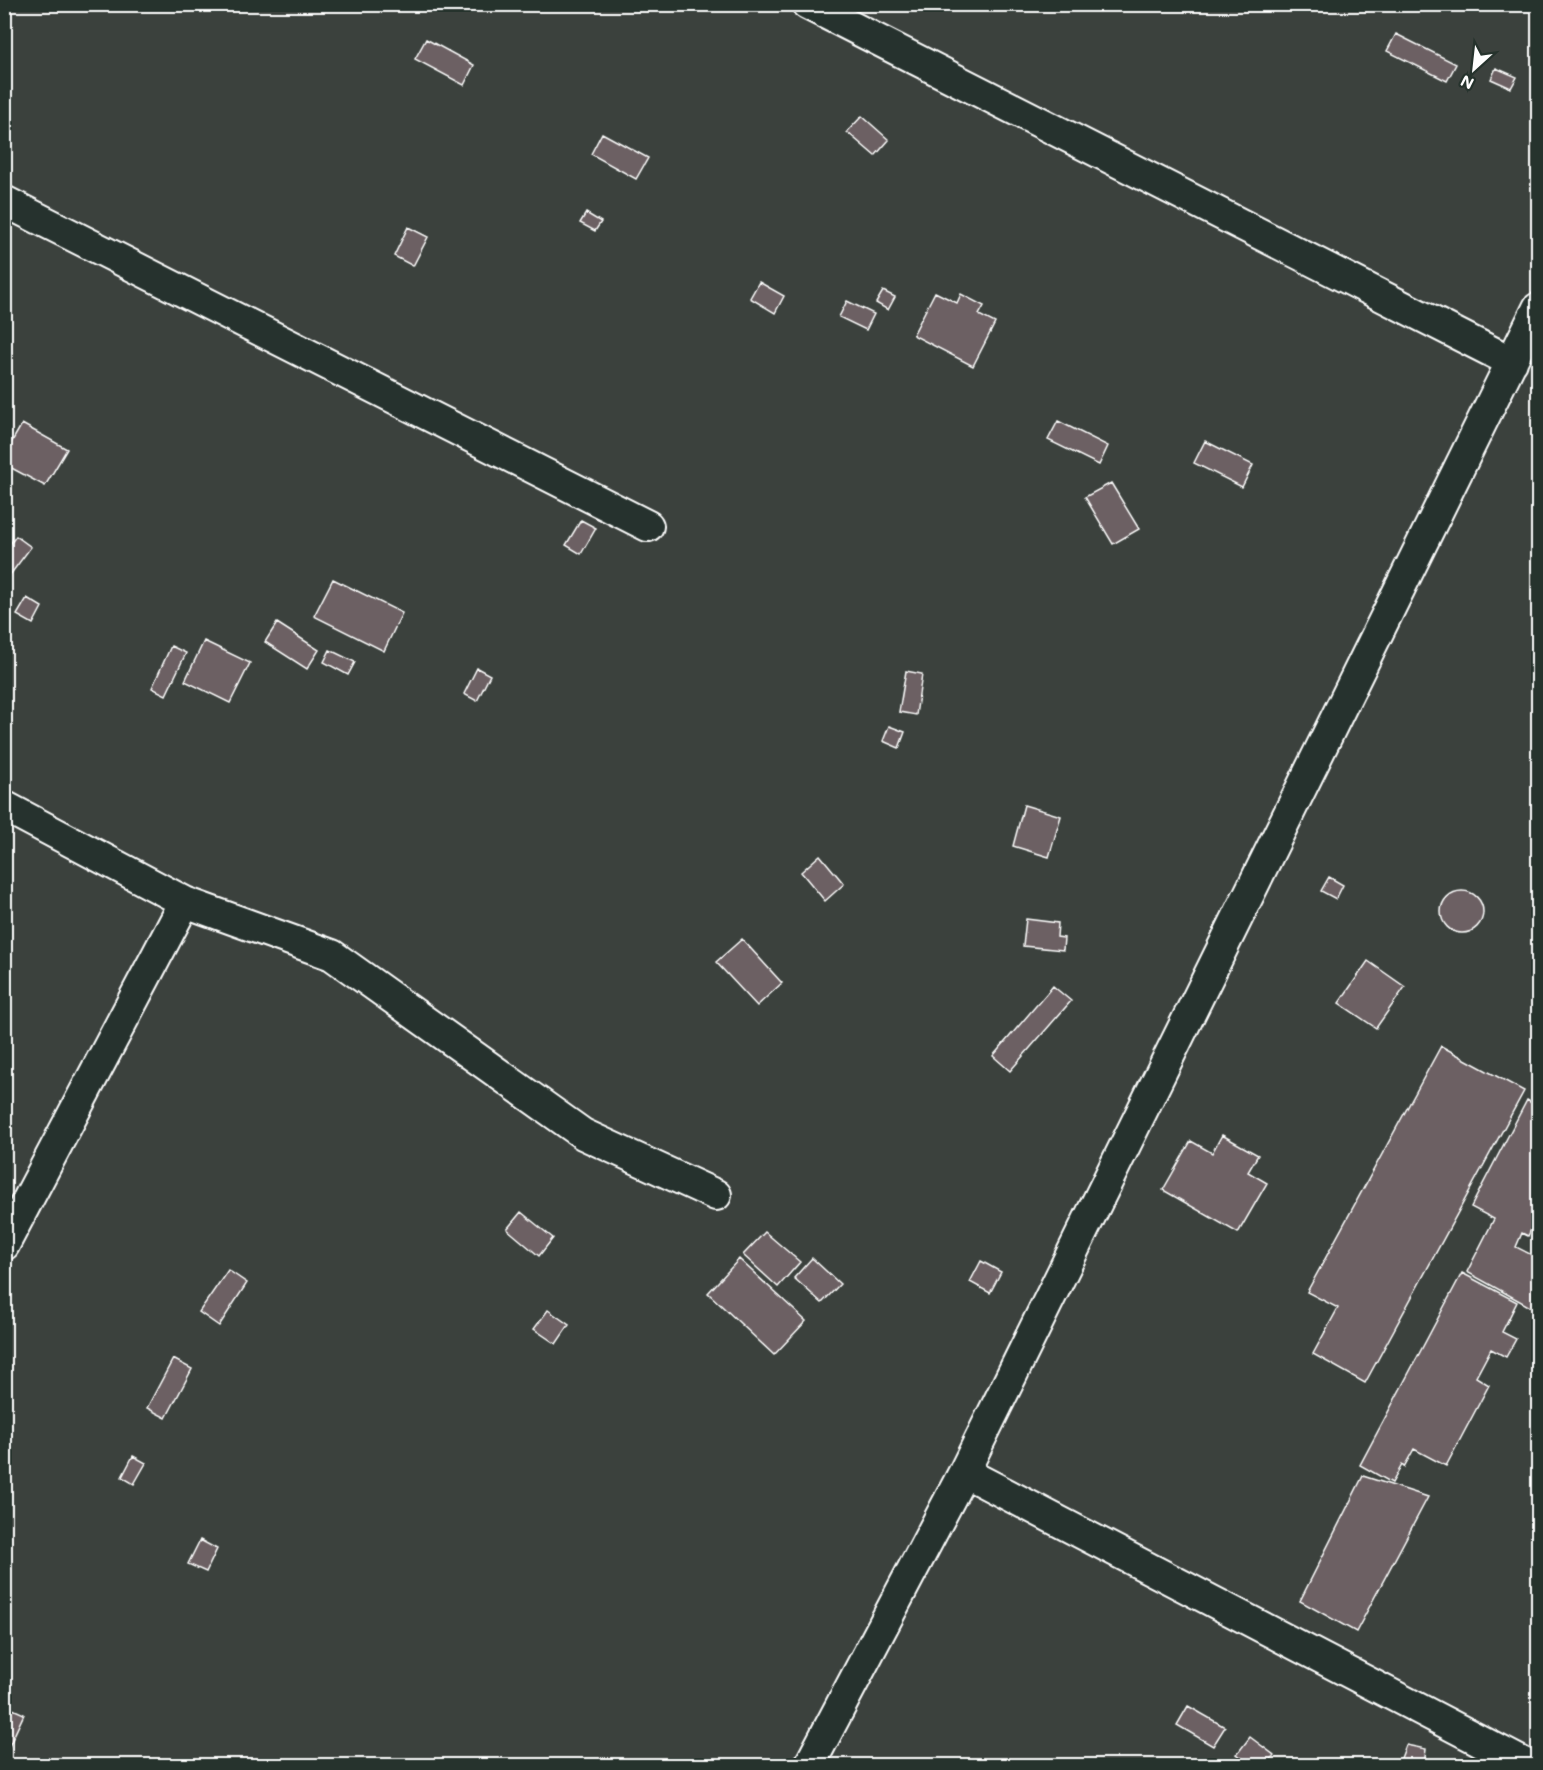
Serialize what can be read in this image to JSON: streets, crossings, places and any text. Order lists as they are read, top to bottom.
{
  "north": "bottom left"
}
